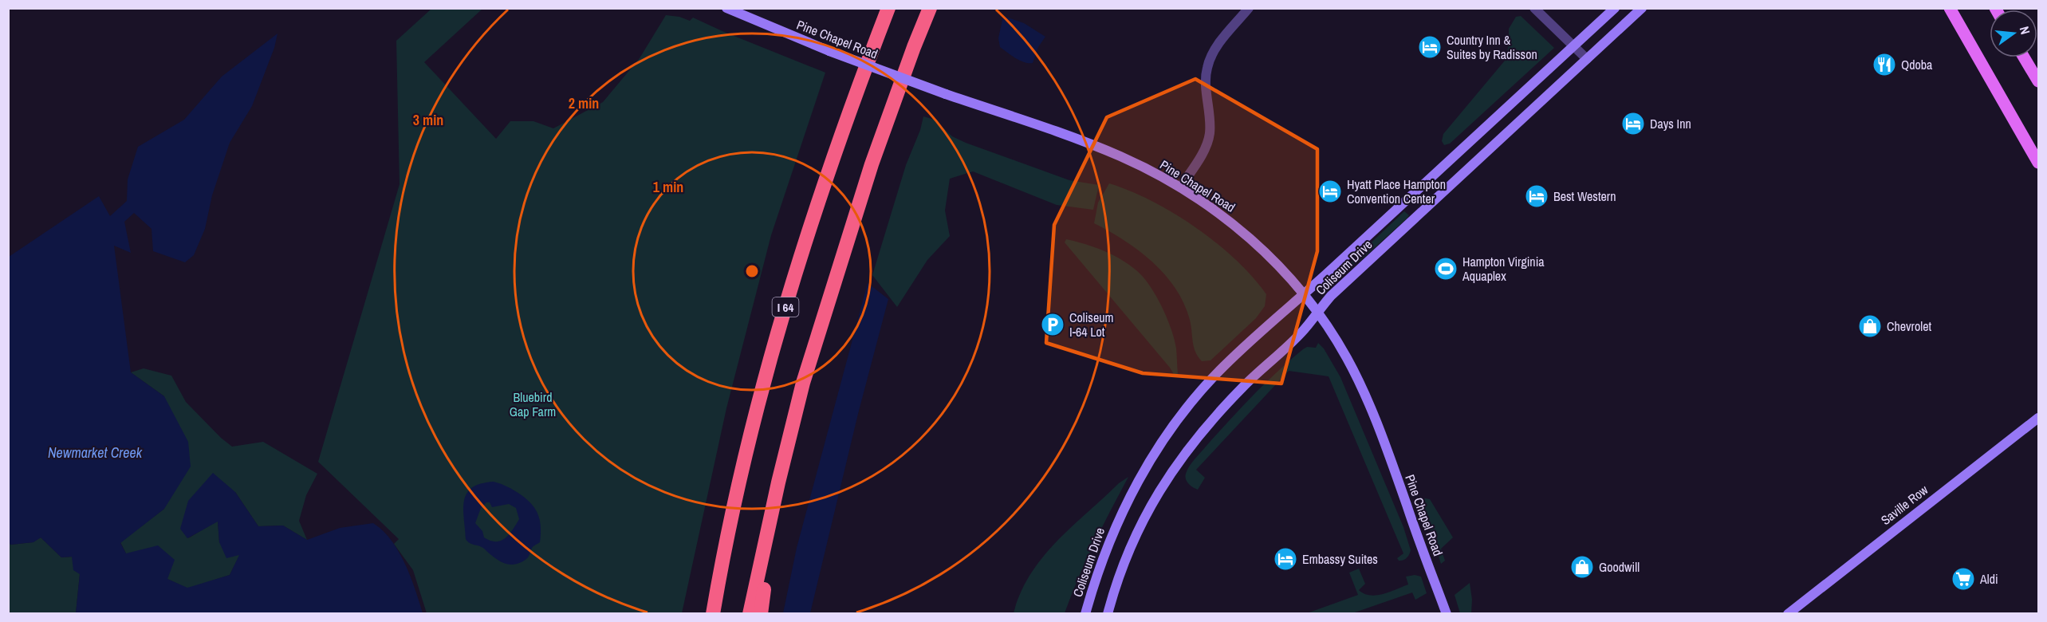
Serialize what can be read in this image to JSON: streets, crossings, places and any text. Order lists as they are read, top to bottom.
{
  "streets": {
    "highway": ["I 64"],
    "street": ["Pine Chapel Road", "Coliseum Drive", "Saville Row"]
  },
  "crossings": [
    ["Pine Chapel Road", "Coliseum Drive"]
  ],
  "water": ["Newmarket Creek"],
  "parks": ["Bluebird Gap Farm"],
  "places": {
    "hotel": [
      "Country Inn & Suites by Radisson",
      "Days Inn",
      "Hyatt Place Hampton Convention Center",
      "Best Western",
      "Embassy Suites"
    ],
    "restaurant": ["Qdoba"],
    "sports": ["Hampton Virginia Aquaplex"],
    "parking": ["Coliseum I-64 Lot"],
    "shop": ["Chevrolet", "Goodwill"],
    "supermarket": ["Aldi"]
  },
  "north": "right",
  "rings": ["2 min", "3 min", "1 min"]
}
